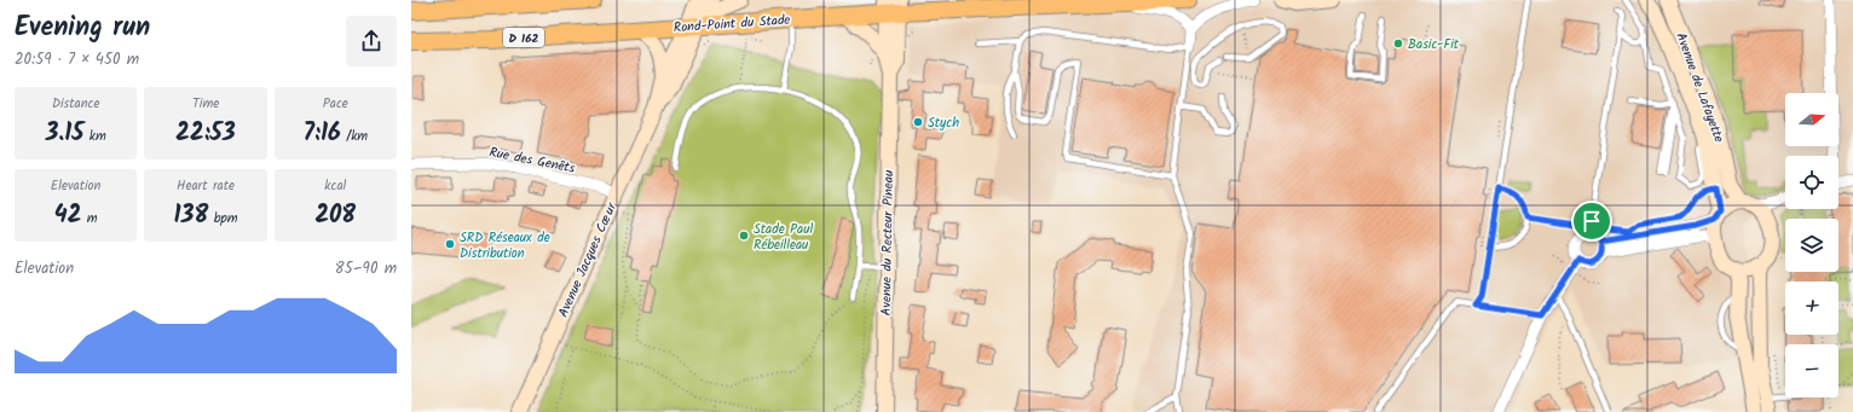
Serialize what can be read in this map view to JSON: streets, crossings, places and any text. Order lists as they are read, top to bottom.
{
  "streets": {
    "main road": [
      "Rond-Point du Stade",
      "D 162",
      "Avenue de Lafayette",
      "Avenue du Recteur Pineau",
      "Avenue Jacques Cœur"
    ],
    "street": ["Rue des Genêts"]
  },
  "crossings": [
    ["Rond-Point du Stade", "D 162"],
    ["Rond-Point du Stade", "Avenue du Recteur Pineau"],
    ["Rond-Point du Stade", "Avenue Jacques Cœur"],
    ["D 162", "Avenue du Recteur Pineau"],
    ["Rue des Genêts", "Avenue Jacques Cœur"]
  ],
  "places": [
    "Basic-Fit",
    "Stych",
    "Stade Paul Rébeilleau",
    "SRD Réseaux de Distribution"
  ],
  "north": "right",
  "page": {
    "heading": ["Evening run", "20:59 · 7 × 450 m"],
    "stats": [
      ["Distance", "3.15 km"],
      ["Time", "22:53"],
      ["Pace", "7:16 /km"],
      ["Elevation", "42 m"],
      ["Heart rate", "138 bpm"],
      ["kcal", "208"]
    ],
    "map_buttons": ["+", "−"],
    "chart": ["Elevation", "85–90 m"]
  }
}
